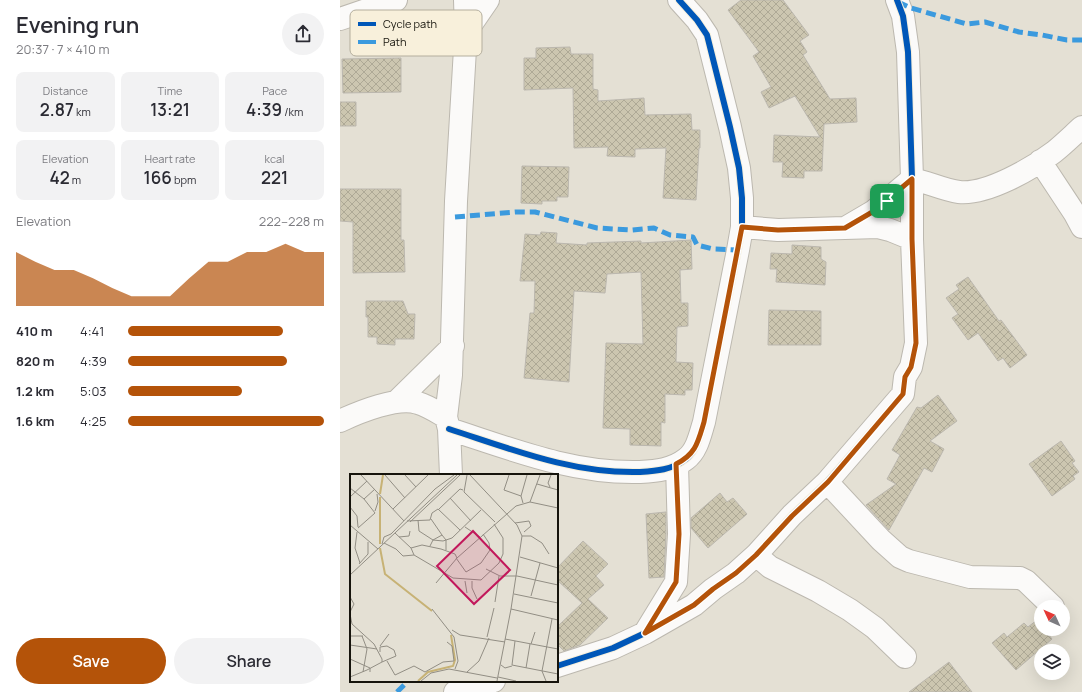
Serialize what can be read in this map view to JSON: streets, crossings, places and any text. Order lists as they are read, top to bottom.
{
  "legend": ["Cycle path", "Path"],
  "north": "top left",
  "page": {
    "heading": ["Evening run", "20:37 · 7 × 410 m"],
    "stats": [
      ["Distance", "2.87 km"],
      ["Time", "13:21"],
      ["Pace", "4:39 /km"],
      ["Elevation", "42 m"],
      ["Heart rate", "166 bpm"],
      ["kcal", "221"]
    ],
    "chart": ["Elevation", "222–228 m"],
    "list": [
      {
        "name": "410 m",
        "note": "4:41"
      },
      {
        "name": "820 m",
        "note": "4:39"
      },
      {
        "name": "1.2 km",
        "note": "5:03"
      },
      {
        "name": "1.6 km",
        "note": "4:25"
      }
    ],
    "buttons": ["Save", "Share"]
  }
}
